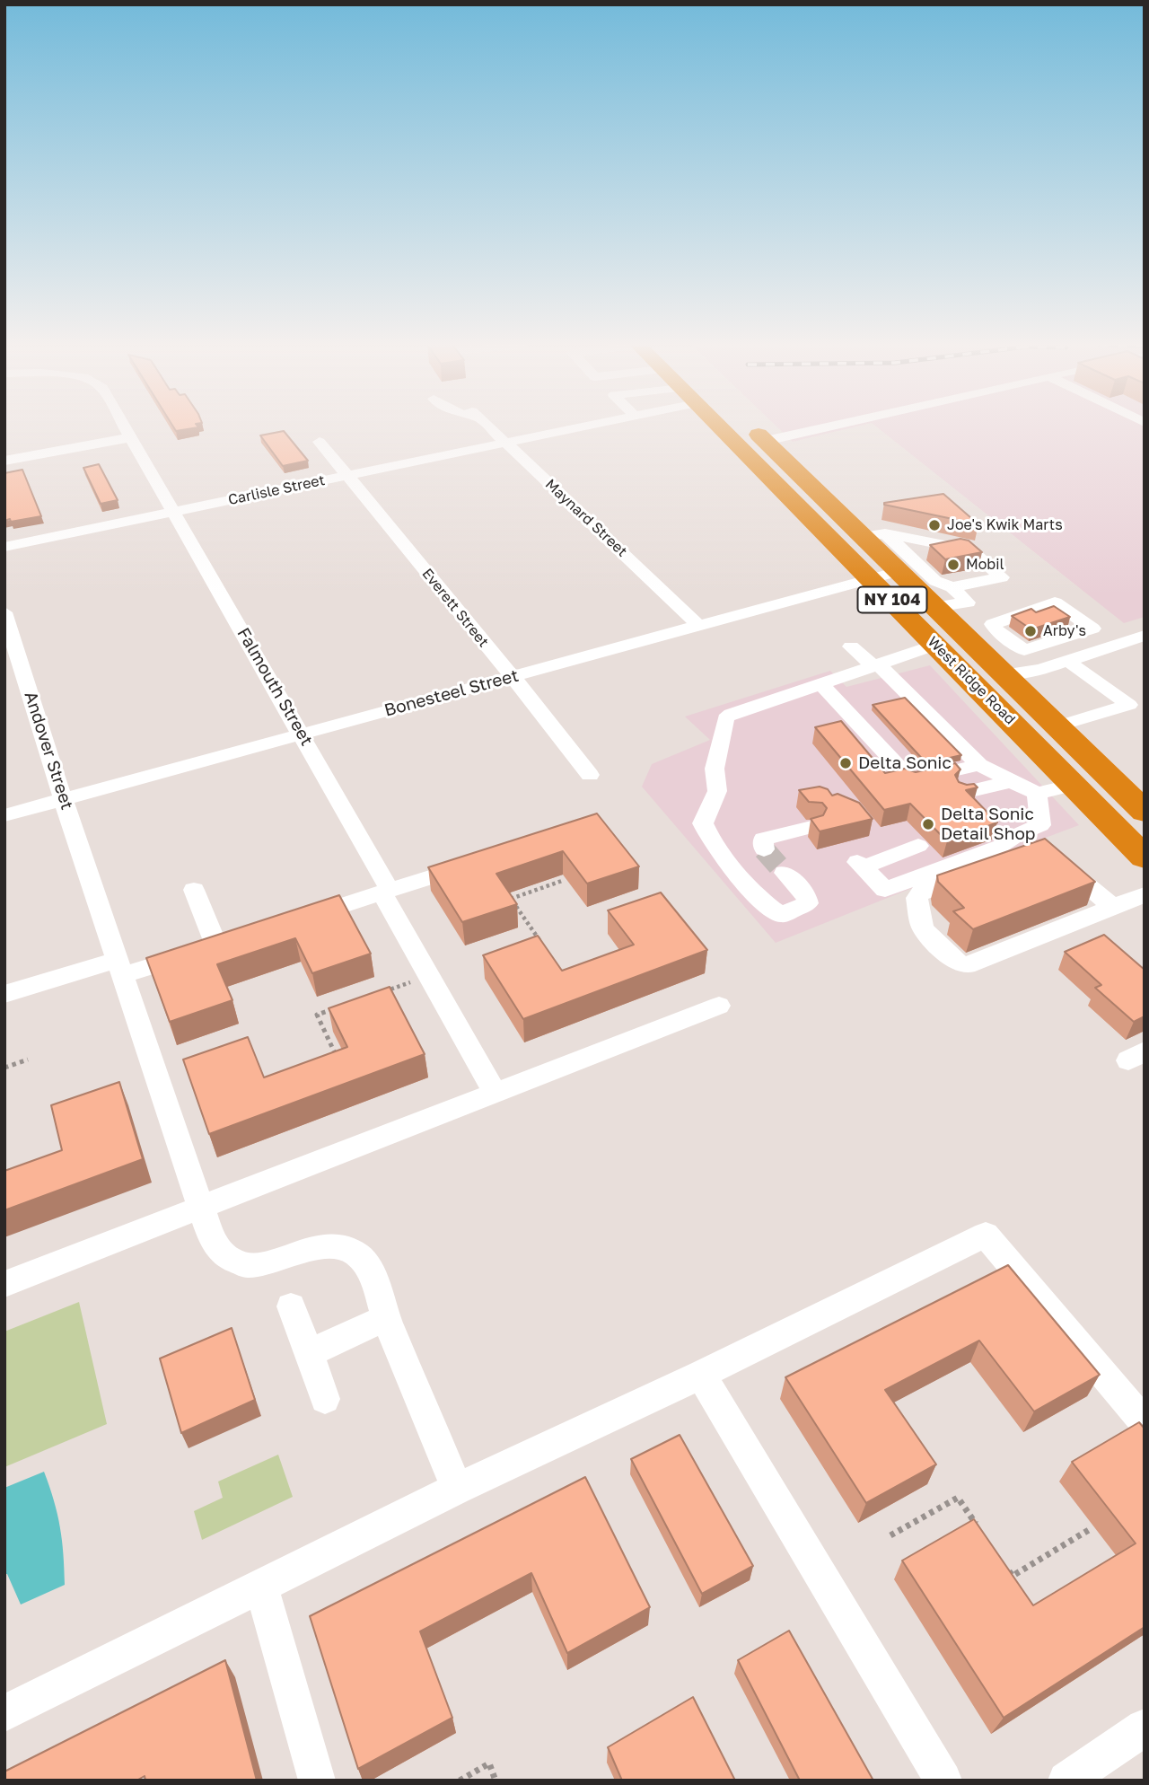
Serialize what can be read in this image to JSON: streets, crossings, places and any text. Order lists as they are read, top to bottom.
{
  "streets": {
    "highway": ["NY 104", "West Ridge Road"],
    "street": [
      "Carlisle Street",
      "Maynard Street",
      "Everett Street",
      "Falmouth Street",
      "Bonesteel Street",
      "Andover Street"
    ]
  },
  "crossings": [
    ["Carlisle Street", "Maynard Street"],
    ["Carlisle Street", "Everett Street"],
    ["Carlisle Street", "Falmouth Street"],
    ["Maynard Street", "Bonesteel Street"],
    ["Everett Street", "Bonesteel Street"],
    ["West Ridge Road", "Bonesteel Street"],
    ["Falmouth Street", "Bonesteel Street"],
    ["Bonesteel Street", "Andover Street"]
  ],
  "places": [
    "Joe's Kwik Marts",
    "Mobil",
    "Arby's",
    "Delta Sonic",
    "Delta Sonic Detail Shop"
  ]
}
